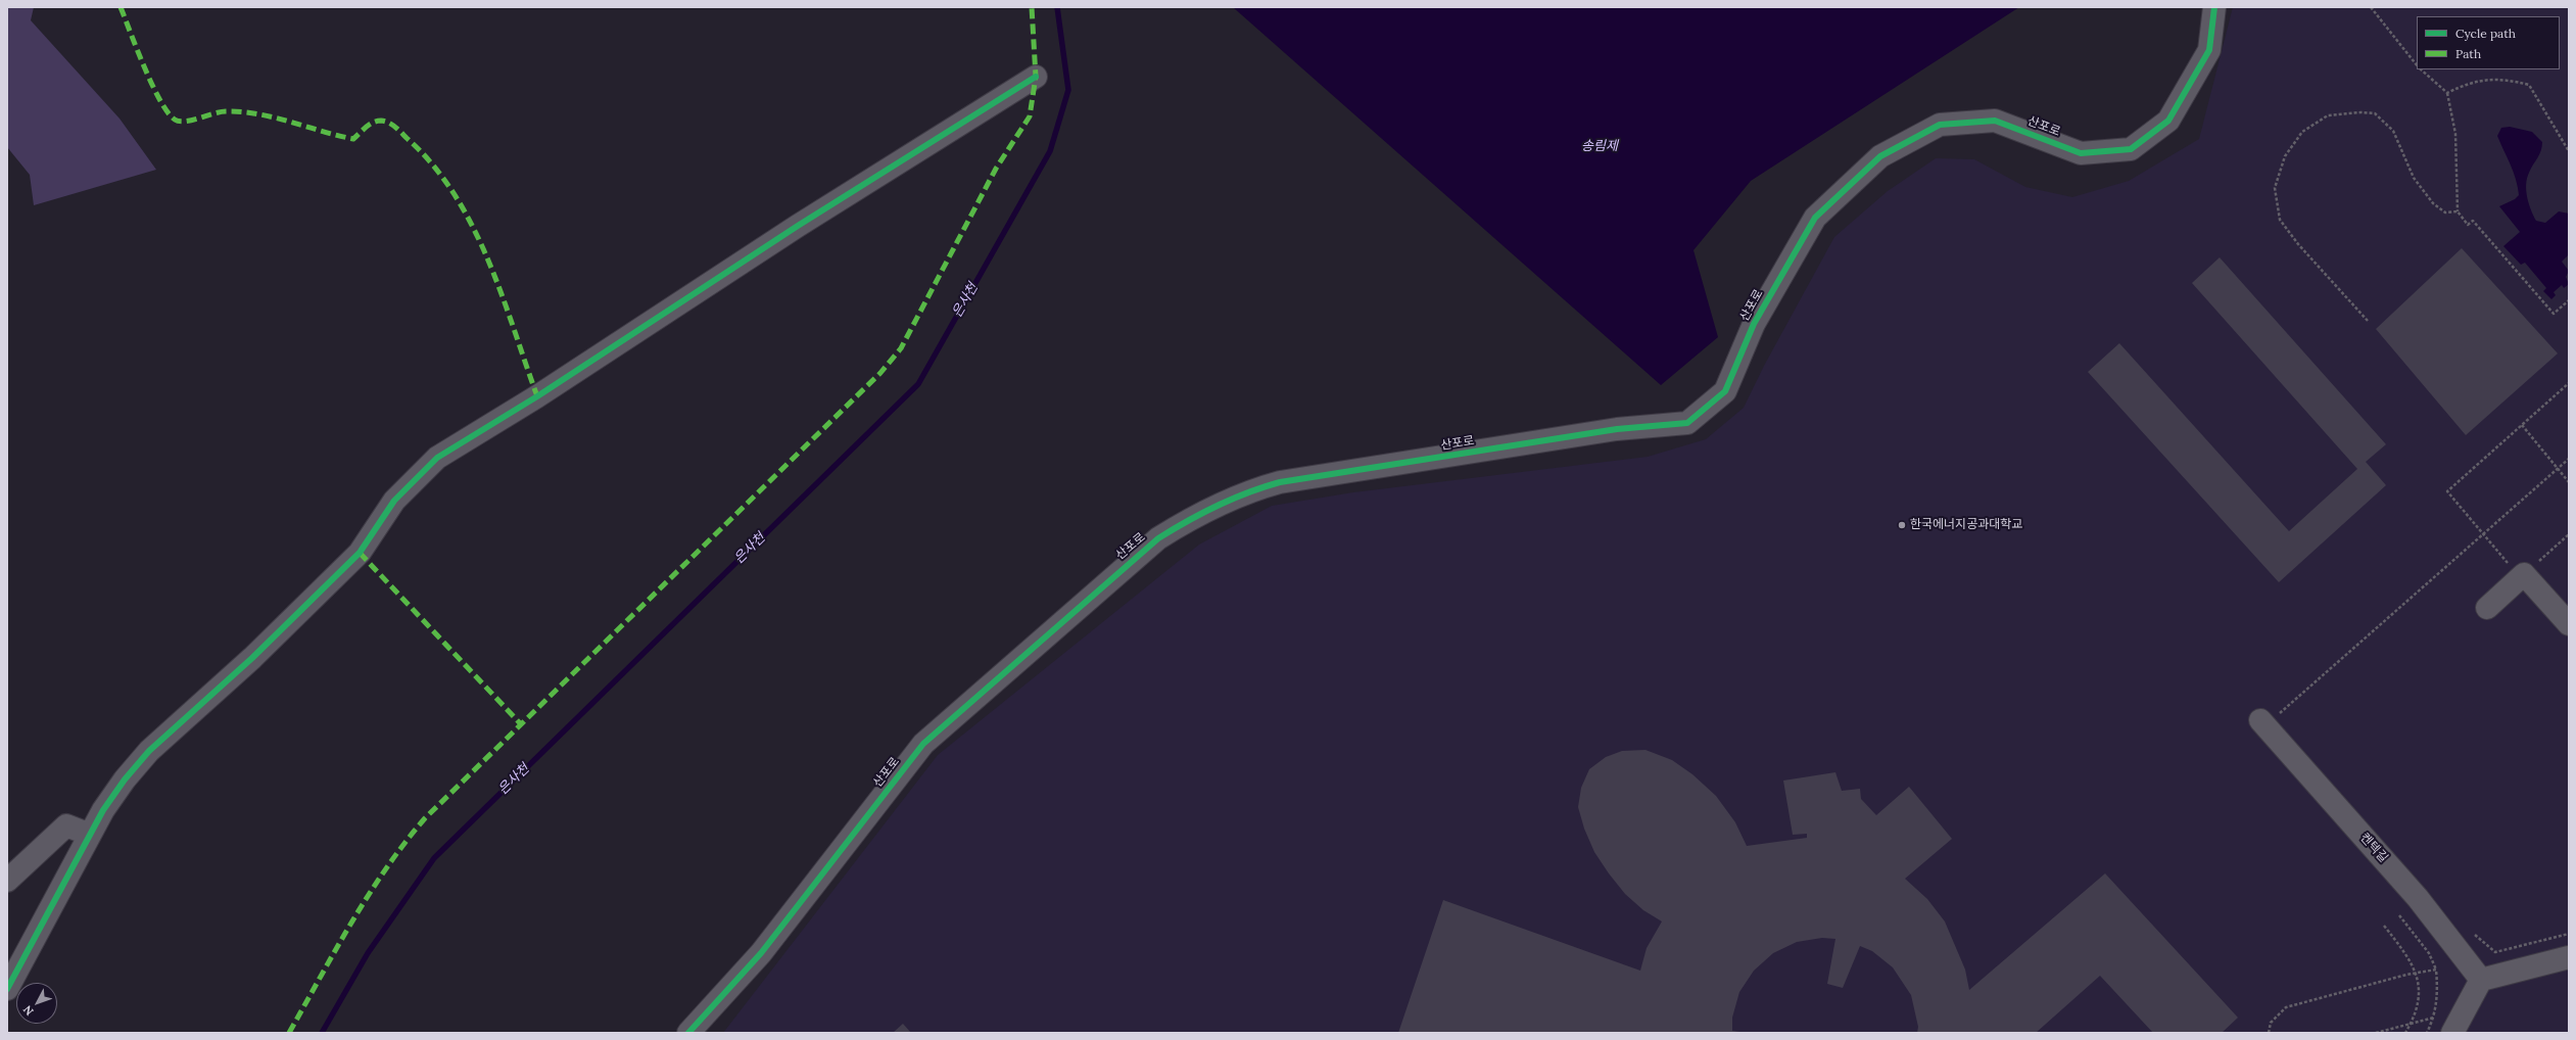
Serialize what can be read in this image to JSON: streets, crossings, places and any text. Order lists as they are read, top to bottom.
{
  "streets": {
    "street": ["산포로", "켄텍길"]
  },
  "water": ["송림제", "은사천"],
  "places": ["한국에너지공과대학교"],
  "legend": ["Cycle path", "Path"],
  "north": "bottom left"
}
